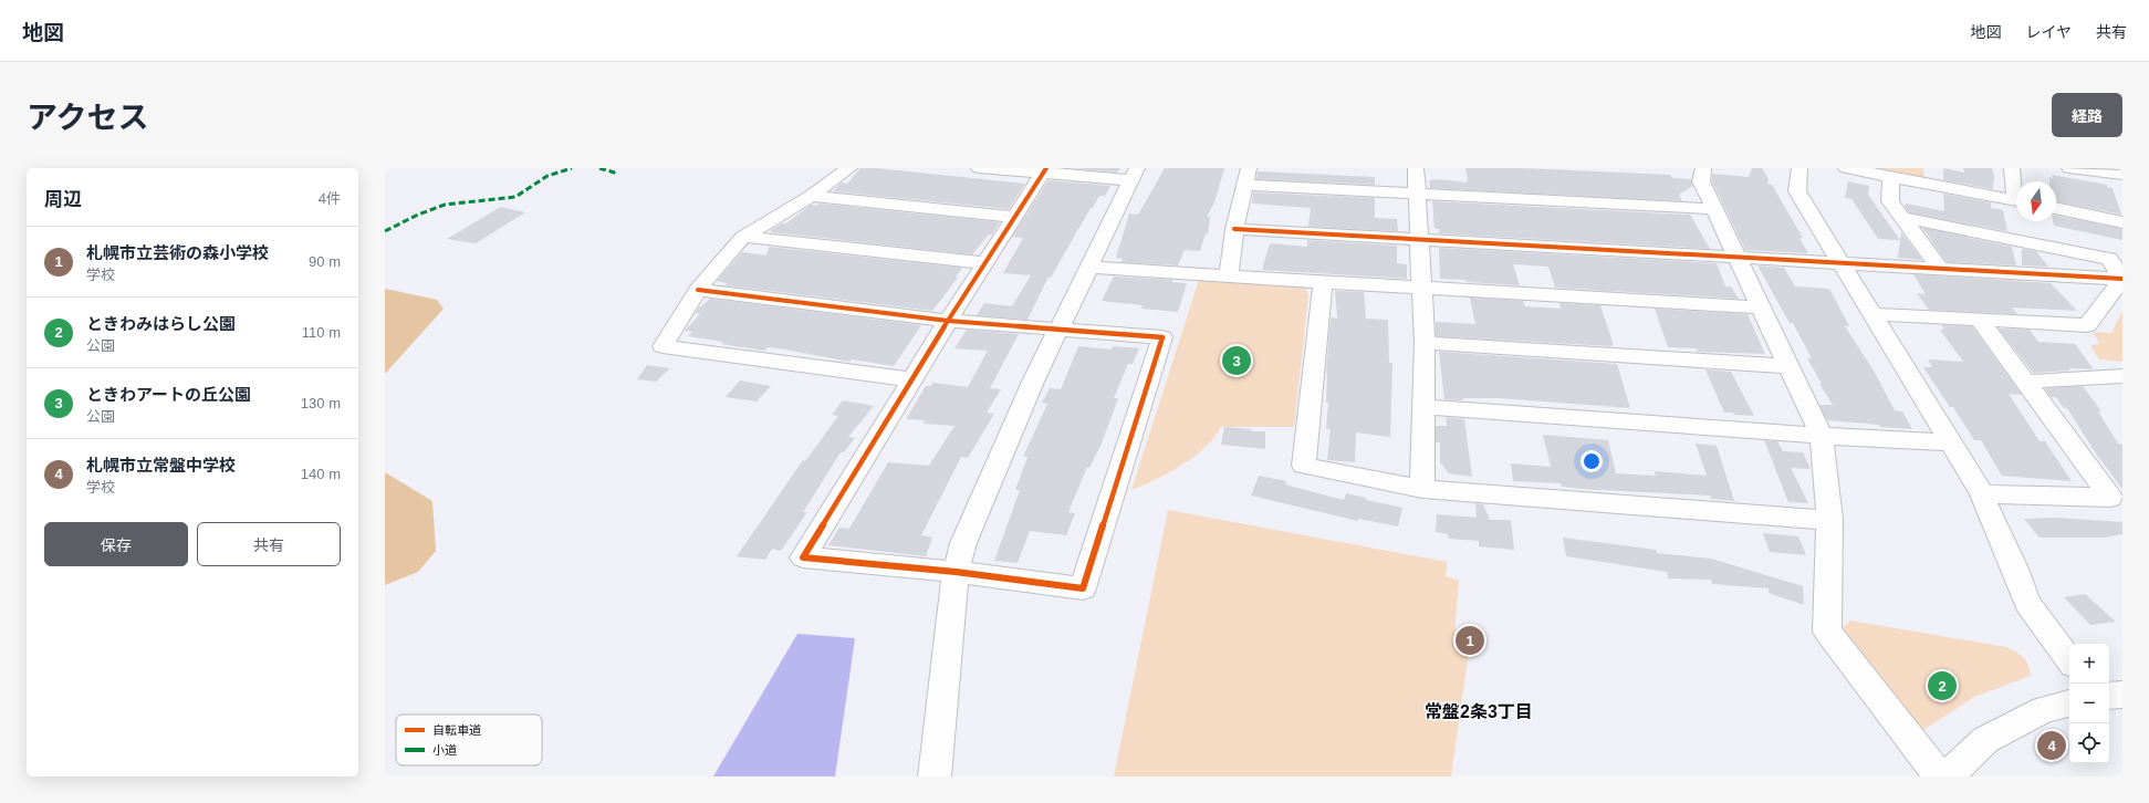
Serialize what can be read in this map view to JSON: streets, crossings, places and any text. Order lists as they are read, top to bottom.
{
  "districts": ["常盤2条3丁目"],
  "legend": ["自転車道", "小道"],
  "north": "bottom",
  "page": {
    "header": "地図",
    "nav": ["地図", "レイヤ", "共有"],
    "title": "アクセス",
    "buttons": [
      "経路",
      ["保存", "共有"]
    ],
    "heading": ["周辺", "4件"],
    "list": [
      {
        "mark": "1",
        "name": "札幌市立芸術の森小学校",
        "note": "学校",
        "value": "90 m"
      },
      {
        "mark": "2",
        "name": "ときわみはらし公園",
        "note": "公園",
        "value": "110 m"
      },
      {
        "mark": "3",
        "name": "ときわアートの丘公園",
        "note": "公園",
        "value": "130 m"
      },
      {
        "mark": "4",
        "name": "札幌市立常盤中学校",
        "note": "学校",
        "value": "140 m"
      }
    ],
    "pins": [
      "3",
      "1",
      "2",
      "4"
    ],
    "map_buttons": ["+", "−"]
  }
}
